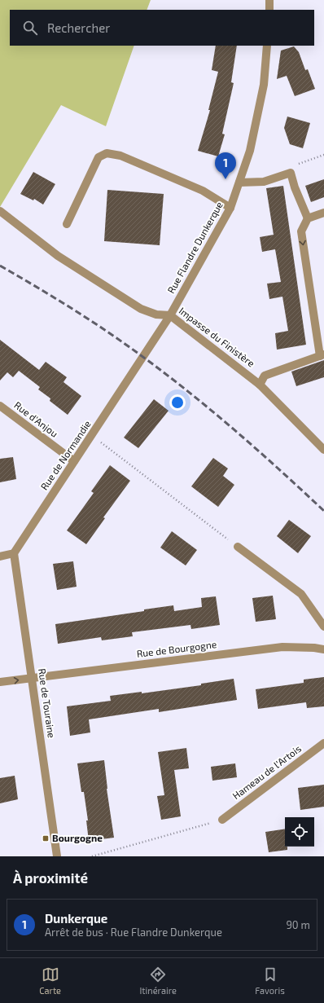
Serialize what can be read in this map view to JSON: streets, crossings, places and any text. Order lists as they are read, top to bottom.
{
  "streets": {
    "street": [
      "Rue Flandre Dunkerque",
      "Impasse du Finistère",
      "Rue d'Anjou",
      "Rue de Normandie",
      "Rue de Bourgogne",
      "Rue de Touraine",
      "Hameau de l'Artois"
    ]
  },
  "crossings": [
    ["Rue Flandre Dunkerque", "Impasse du Finistère"],
    ["Rue Flandre Dunkerque", "Rue de Normandie"],
    ["Rue d'Anjou", "Rue de Normandie"],
    ["Rue de Normandie", "Rue de Touraine"],
    ["Rue de Bourgogne", "Rue de Touraine"]
  ],
  "places": {
    "transit": ["Bourgogne"]
  },
  "page": {
    "search": "Rechercher",
    "pins": "1",
    "heading": "À proximité",
    "list": [
      {
        "mark": "1",
        "name": "Dunkerque",
        "note": "Arrêt de bus · Rue Flandre Dunkerque",
        "value": "90 m"
      }
    ],
    "nav": ["Carte", "Itinéraire", "Favoris"]
  }
}
